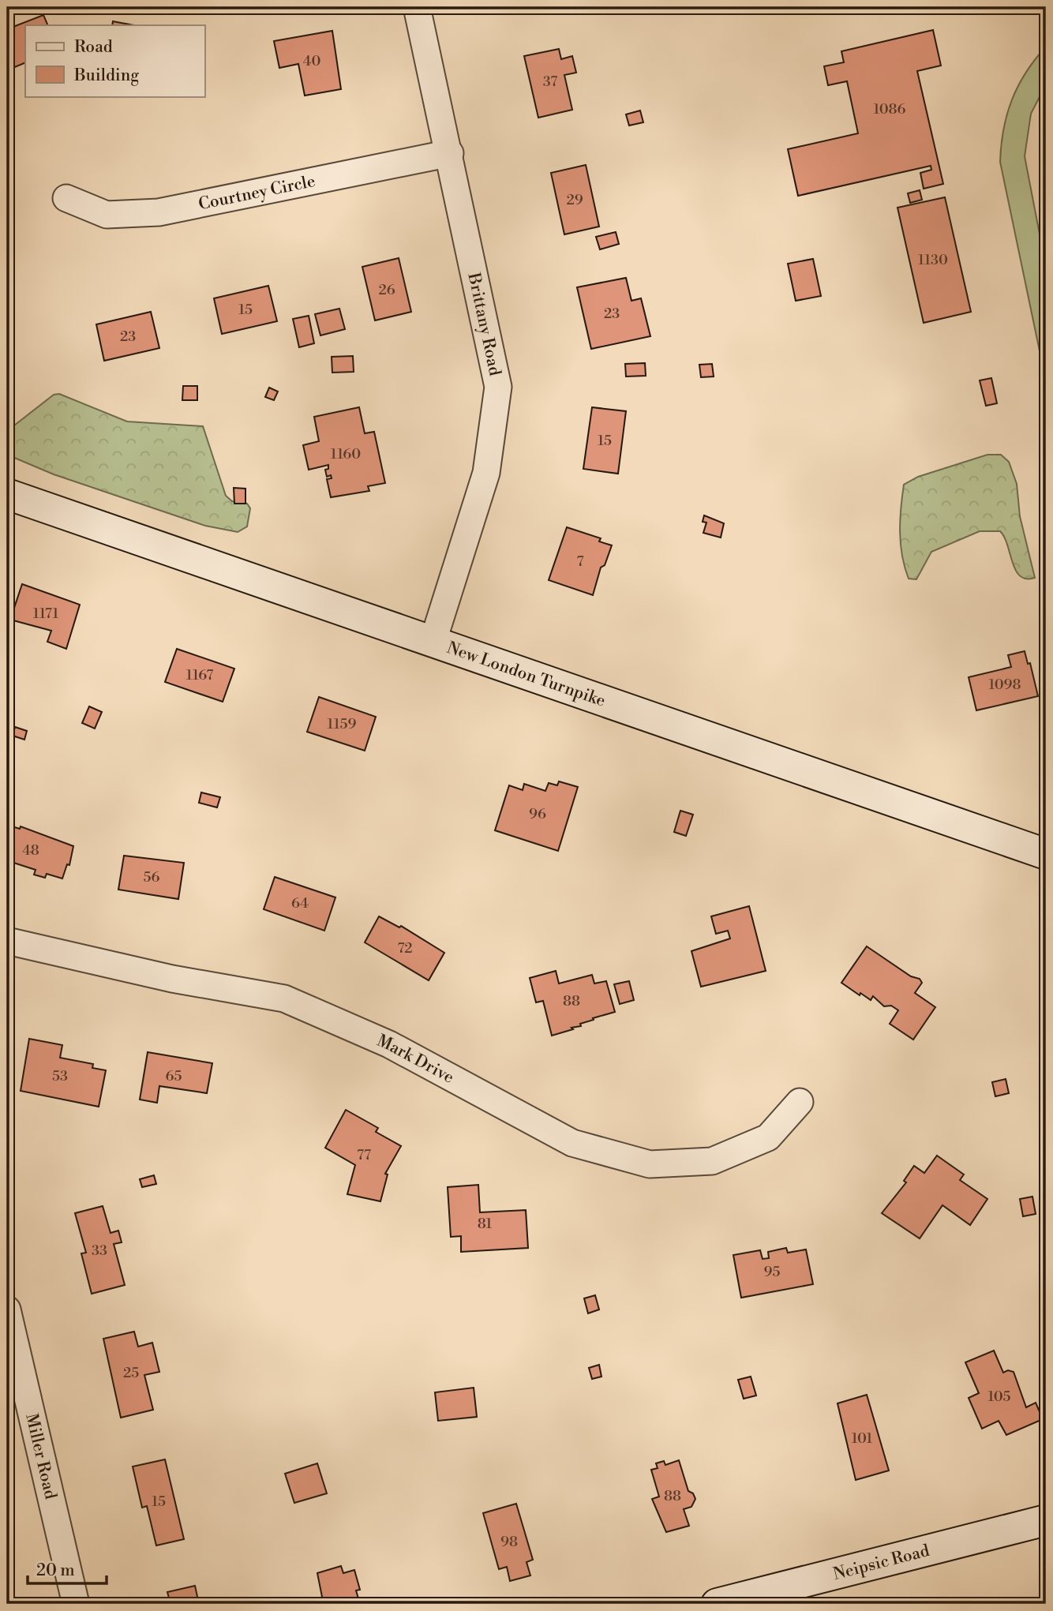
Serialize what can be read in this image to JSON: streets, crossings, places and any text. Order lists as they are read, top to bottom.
{
  "streets": {
    "street": [
      "Courtney Circle",
      "Brittany Road",
      "New London Turnpike",
      "Mark Drive",
      "Miller Road",
      "Neipsic Road"
    ]
  },
  "crossings": [
    ["Courtney Circle", "Brittany Road"],
    ["Brittany Road", "New London Turnpike"]
  ],
  "house_numbers": [
    "40",
    "37",
    "1086",
    "29",
    "1130",
    "26",
    "15",
    "23",
    "23",
    "15",
    "1160",
    "7",
    "1171",
    "1167",
    "1098",
    "1159",
    "96",
    "48",
    "56",
    "64",
    "72",
    "88",
    "53",
    "65",
    "77",
    "81",
    "33",
    "95",
    "25",
    "105",
    "101",
    "88",
    "15",
    "98"
  ],
  "legend": ["Road", "Building"],
  "scale_bar": "20 m"
}
